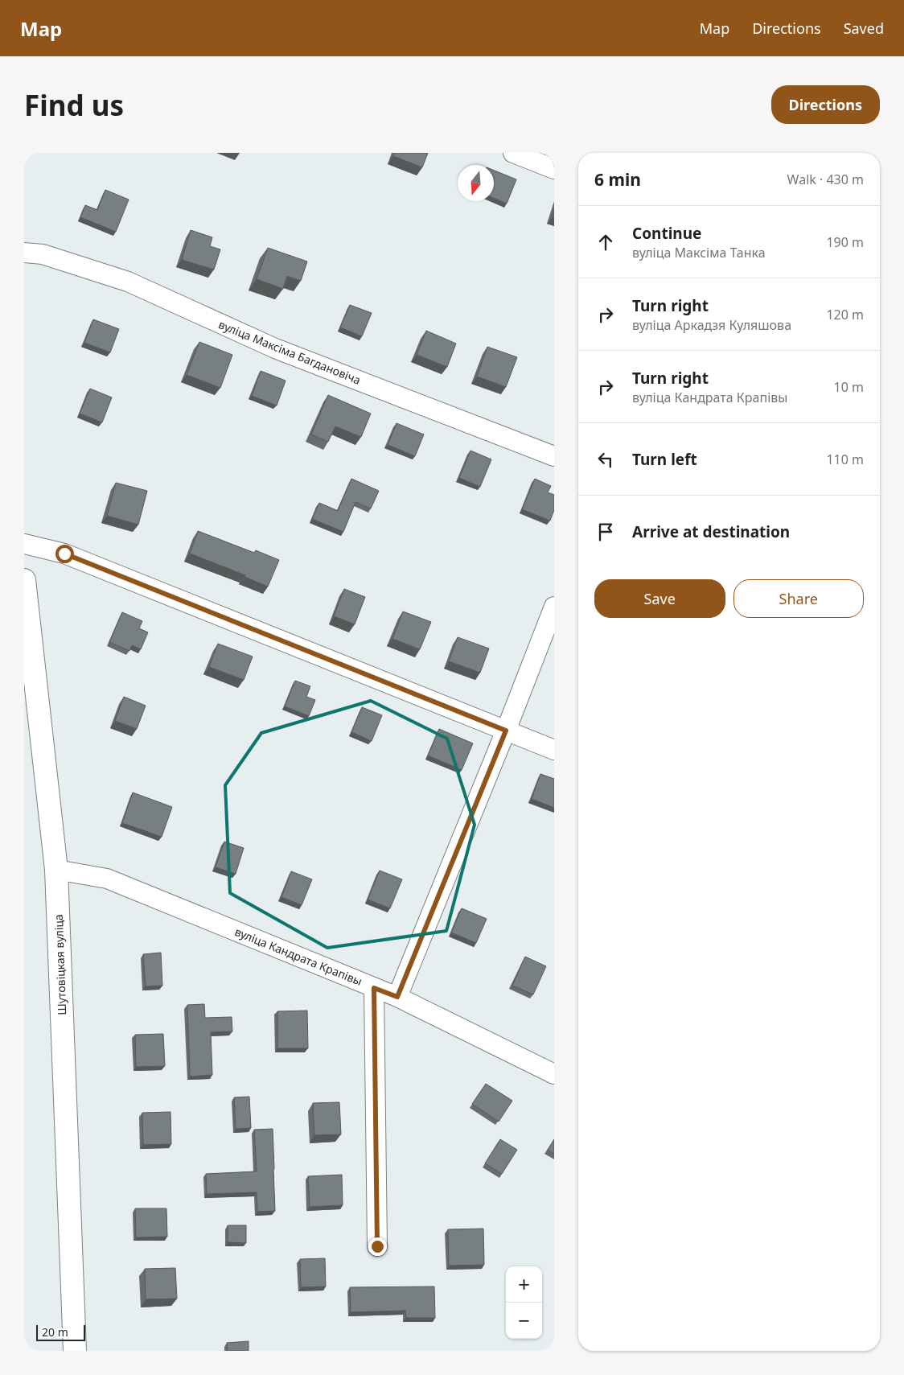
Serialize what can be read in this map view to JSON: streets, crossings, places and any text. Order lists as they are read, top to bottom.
{
  "streets": {
    "main road": ["Шутовіцкая вуліца"],
    "street": ["вуліца Максіма Багдановіча", "вуліца Кандрата Крапівы"]
  },
  "crossings": [
    ["вуліца Кандрата Крапівы", "Шутовіцкая вуліца"]
  ],
  "scale_bar": "20 m",
  "north": "bottom",
  "page": {
    "header": "Map",
    "nav": ["Map", "Directions", "Saved"],
    "buttons": [
      "Directions",
      ["Save", "Share"]
    ],
    "title": "Find us",
    "heading": ["6 min", "Walk · 430 m"],
    "list": [
      ["Continue", "вуліца Максіма Танка", "190 m"],
      ["Turn right", "вуліца Аркадзя Куляшова", "120 m"],
      ["Turn right", "вуліца Кандрата Крапівы", "10 m"],
      ["Turn left", "110 m"],
      "Arrive at destination"
    ],
    "map_buttons": ["+", "−"],
    "scale": "20 m"
  }
}
